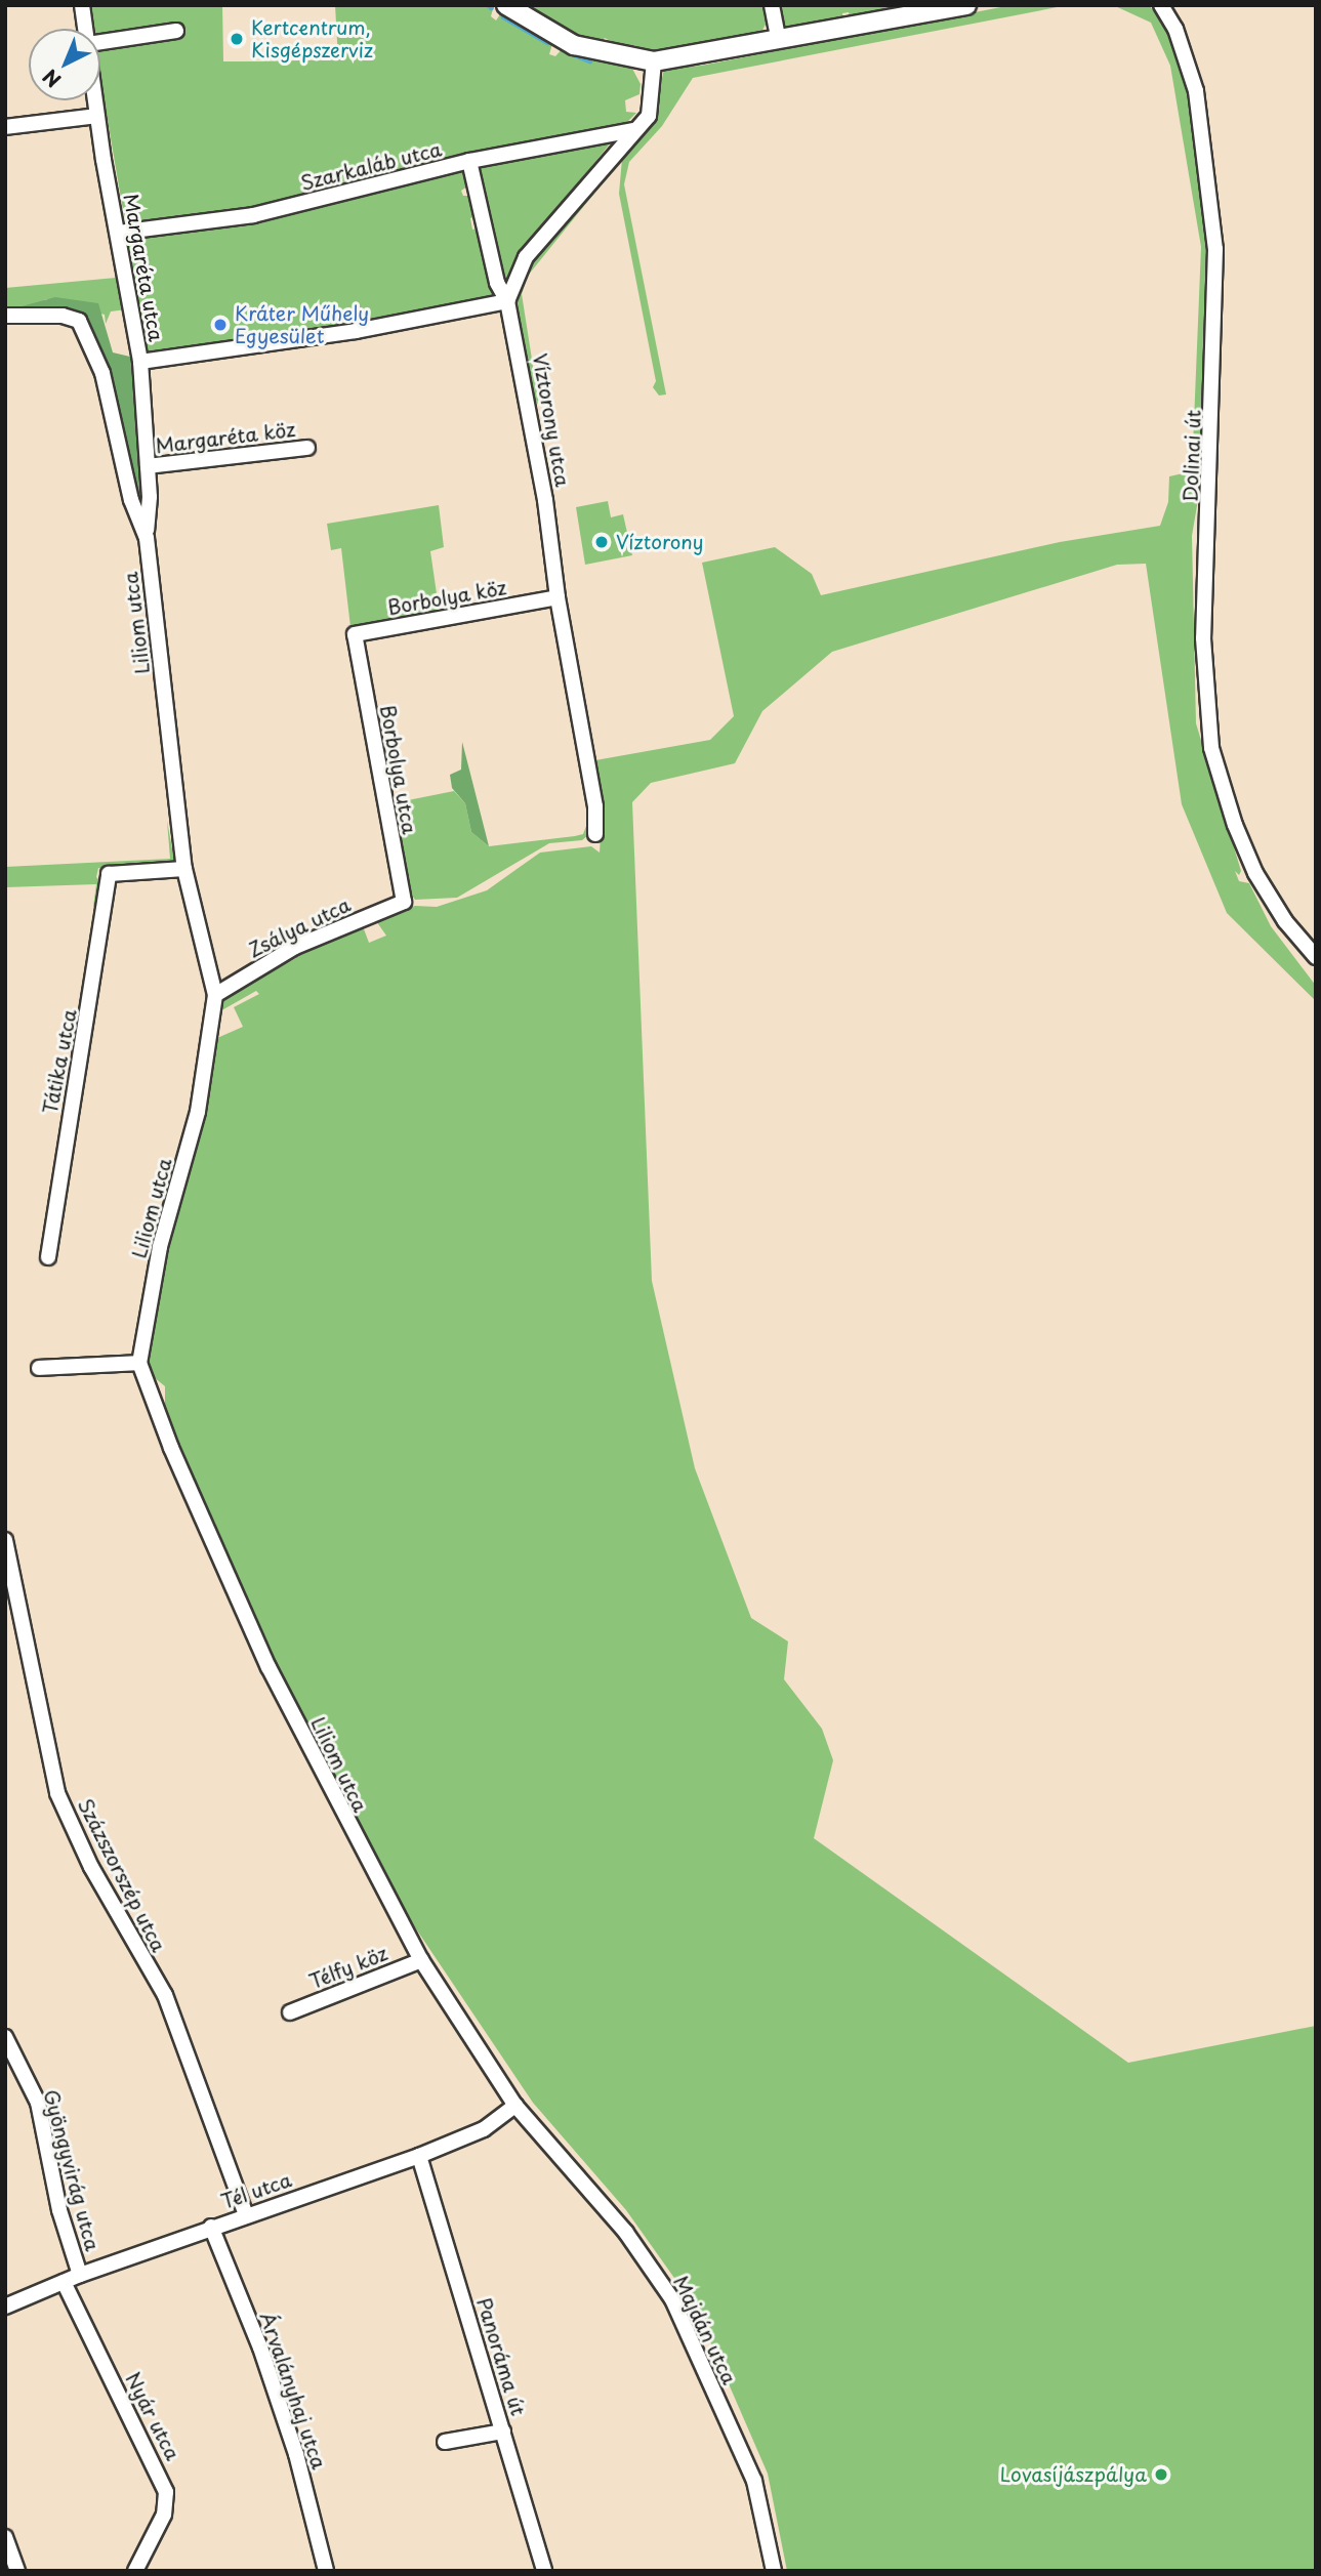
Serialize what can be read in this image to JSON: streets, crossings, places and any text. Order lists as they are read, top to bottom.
{
  "streets": {
    "street": [
      "Szarkaláb utca",
      "Margaréta utca",
      "Víztorony utca",
      "Margaréta köz",
      "Dolinai út",
      "Borbolya köz",
      "Liliom utca",
      "Borbolya utca",
      "Zsálya utca",
      "Tátika utca",
      "Százszorszép utca",
      "Télfy köz",
      "Gyöngyvirág utca",
      "Tél utca",
      "Majdán utca",
      "Panoráma út",
      "Árvalányhaj utca",
      "Nyár utca"
    ]
  },
  "crossings": [
    ["Szarkaláb utca", "Margaréta utca"],
    ["Szarkaláb utca", "Víztorony utca"],
    ["Margaréta utca", "Margaréta köz"],
    ["Margaréta utca", "Liliom utca"],
    ["Víztorony utca", "Borbolya köz"],
    ["Borbolya köz", "Borbolya utca"],
    ["Liliom utca", "Zsálya utca"],
    ["Liliom utca", "Tátika utca"],
    ["Liliom utca", "Télfy köz"],
    ["Liliom utca", "Tél utca"],
    ["Liliom utca", "Majdán utca"],
    ["Borbolya utca", "Zsálya utca"],
    ["Százszorszép utca", "Tél utca"],
    ["Gyöngyvirág utca", "Tél utca"],
    ["Tél utca", "Majdán utca"],
    ["Tél utca", "Panoráma út"],
    ["Tél utca", "Árvalányhaj utca"],
    ["Tél utca", "Nyár utca"]
  ],
  "places": [
    "Kertcentrum, Kisgépszerviz",
    "Kráter Műhely Egyesület",
    "Víztorony",
    "Lovasíjászpálya"
  ],
  "north": "bottom left"
}
